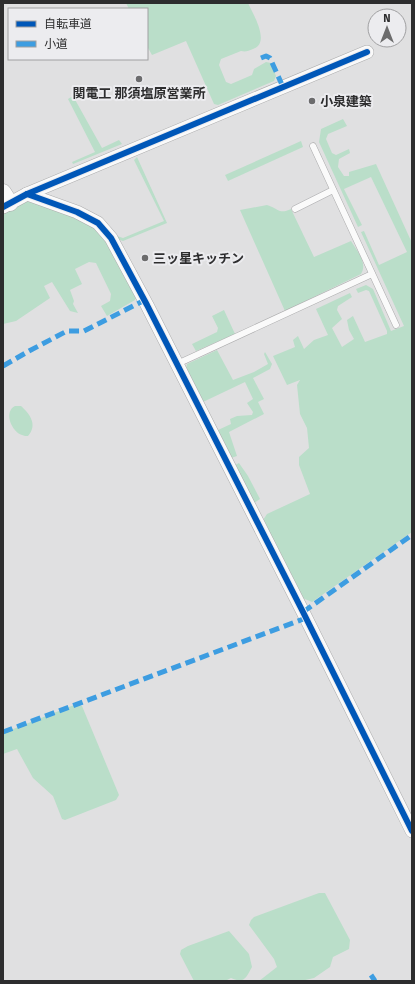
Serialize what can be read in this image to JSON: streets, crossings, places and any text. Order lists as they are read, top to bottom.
{
  "places": ["関電工 那須塩原営業所", "小泉建築", "三ッ星キッチン"],
  "legend": ["自転車道", "小道"],
  "north": "top"
}
